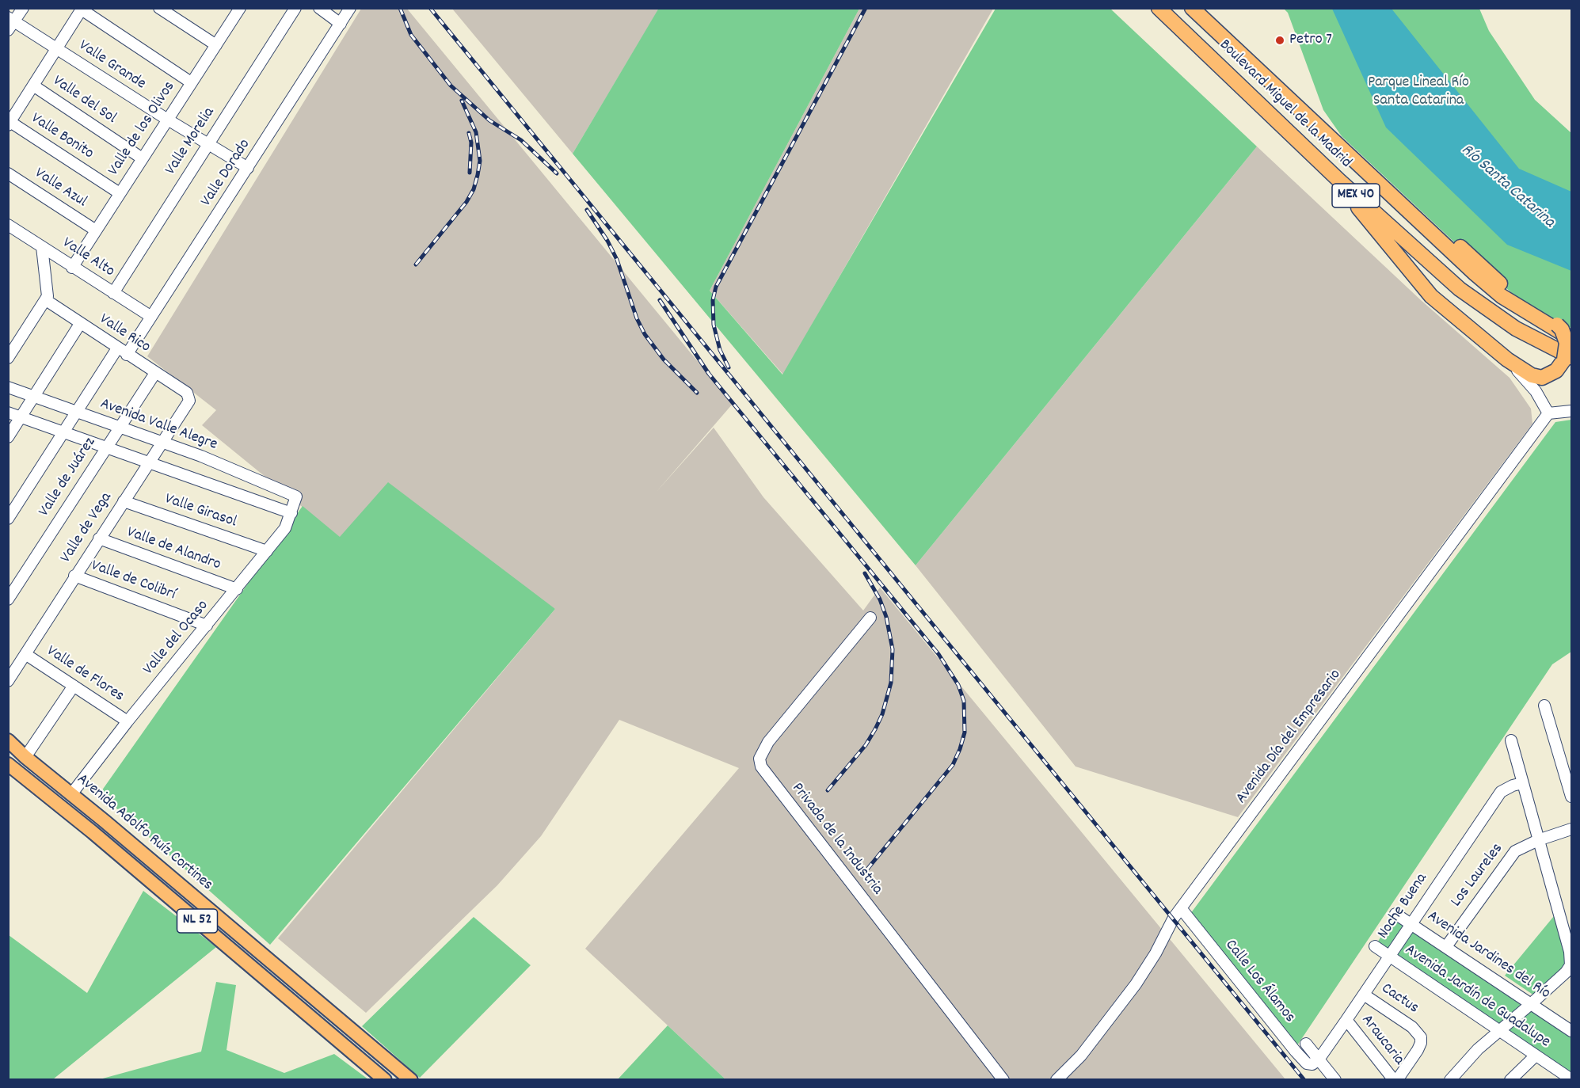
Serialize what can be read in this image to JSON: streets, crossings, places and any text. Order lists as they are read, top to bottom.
{
  "streets": {
    "highway": ["Boulevard Miguel de la Madrid", "MEX 40"],
    "main road": ["Avenida Adolfo Ruíz Cortines", "NL 52"],
    "street": [
      "Valle Grande",
      "Valle del Sol",
      "Valle de los Olivos",
      "Valle Bonito",
      "Valle Morelia",
      "Valle Dorado",
      "Valle Azul",
      "Valle Alto",
      "Valle Rico",
      "Avenida Valle Alegre",
      "Valle de Juárez",
      "Valle Girasol",
      "Valle de Vega",
      "Valle de Alandro",
      "Valle de Colibrí",
      "Valle del Ocaso",
      "Valle de Flores",
      "Avenida Día del Empresario",
      "Privada de la Industria",
      "Los Laureles",
      "Noche Buena",
      "Avenida Jardines del Río",
      "Calle Los Álamos",
      "Avenida Jardín de Guadalupe",
      "Cactus",
      "Araucaria"
    ]
  },
  "crossings": [
    ["Valle Grande", "Valle de los Olivos"],
    ["Valle Grande", "Valle Morelia"],
    ["Valle Grande", "Valle Dorado"],
    ["Valle del Sol", "Valle de los Olivos"],
    ["Valle de los Olivos", "Valle Bonito"],
    ["Valle de los Olivos", "Valle Azul"],
    ["Valle de los Olivos", "Valle Alto"],
    ["Valle Morelia", "Valle Alto"],
    ["Valle Dorado", "Valle Alto"],
    ["Valle Dorado", "Valle Rico"],
    ["Valle Rico", "Valle de Juárez"],
    ["Valle Rico", "Valle de Vega"],
    ["Avenida Valle Alegre", "Valle de Juárez"],
    ["Avenida Valle Alegre", "Valle de Vega"],
    ["Avenida Valle Alegre", "Valle del Ocaso"],
    ["Valle Girasol", "Valle de Vega"],
    ["Valle Girasol", "Valle del Ocaso"],
    ["Valle de Vega", "Valle de Alandro"],
    ["Valle de Vega", "Valle de Colibrí"],
    ["Valle de Vega", "Valle de Flores"],
    ["Valle de Alandro", "Valle del Ocaso"],
    ["Valle de Colibrí", "Valle del Ocaso"],
    ["Valle del Ocaso", "Valle de Flores"],
    ["Valle del Ocaso", "Avenida Adolfo Ruíz Cortines"],
    ["Avenida Día del Empresario", "Calle Los Álamos"],
    ["Los Laureles", "Avenida Jardines del Río"],
    ["Noche Buena", "Avenida Jardines del Río"],
    ["Noche Buena", "Calle Los Álamos"],
    ["Noche Buena", "Avenida Jardín de Guadalupe"],
    ["Noche Buena", "Cactus"],
    ["Noche Buena", "Araucaria"],
    ["Cactus", "Araucaria"]
  ],
  "water": ["Río Santa Catarina"],
  "parks": ["Parque Lineal Río Santa Catarina"],
  "places": ["Petro 7"]
}
